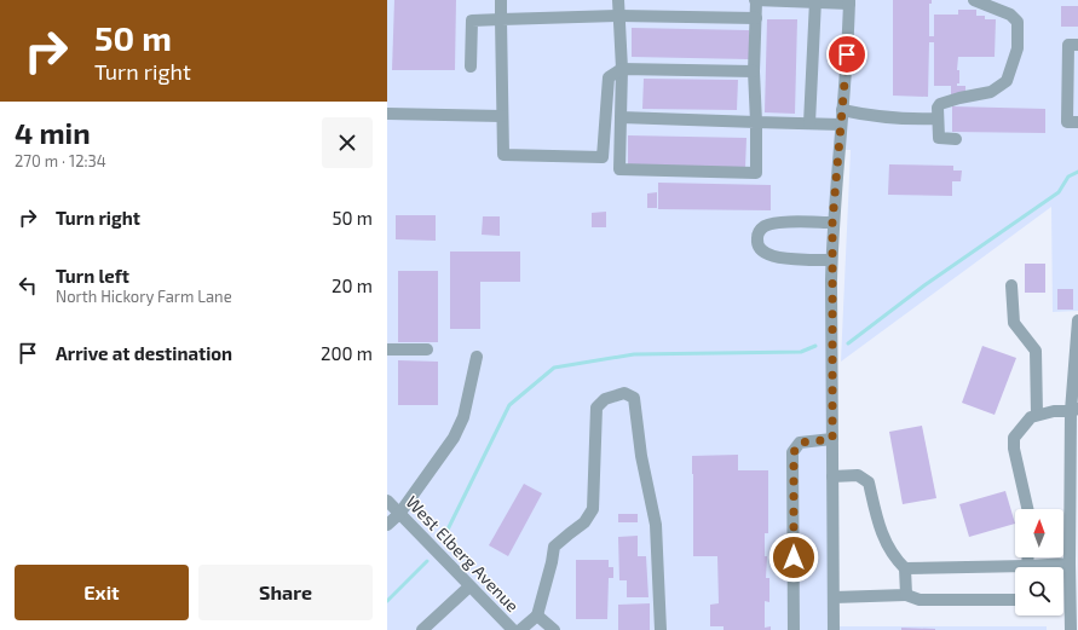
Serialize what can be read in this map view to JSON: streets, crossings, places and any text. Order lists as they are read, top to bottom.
{
  "streets": {
    "street": ["West Elberg Avenue"]
  },
  "north": "top",
  "page": {
    "turn": ["50 m", "Turn right"],
    "heading": ["4 min", "270 m · 12:34"],
    "list": [
      {
        "name": "Turn right",
        "value": "50 m"
      },
      {
        "name": "Turn left",
        "note": "North Hickory Farm Lane",
        "value": "20 m"
      },
      {
        "name": "Arrive at destination",
        "value": "200 m"
      }
    ],
    "buttons": ["Exit", "Share"]
  }
}
